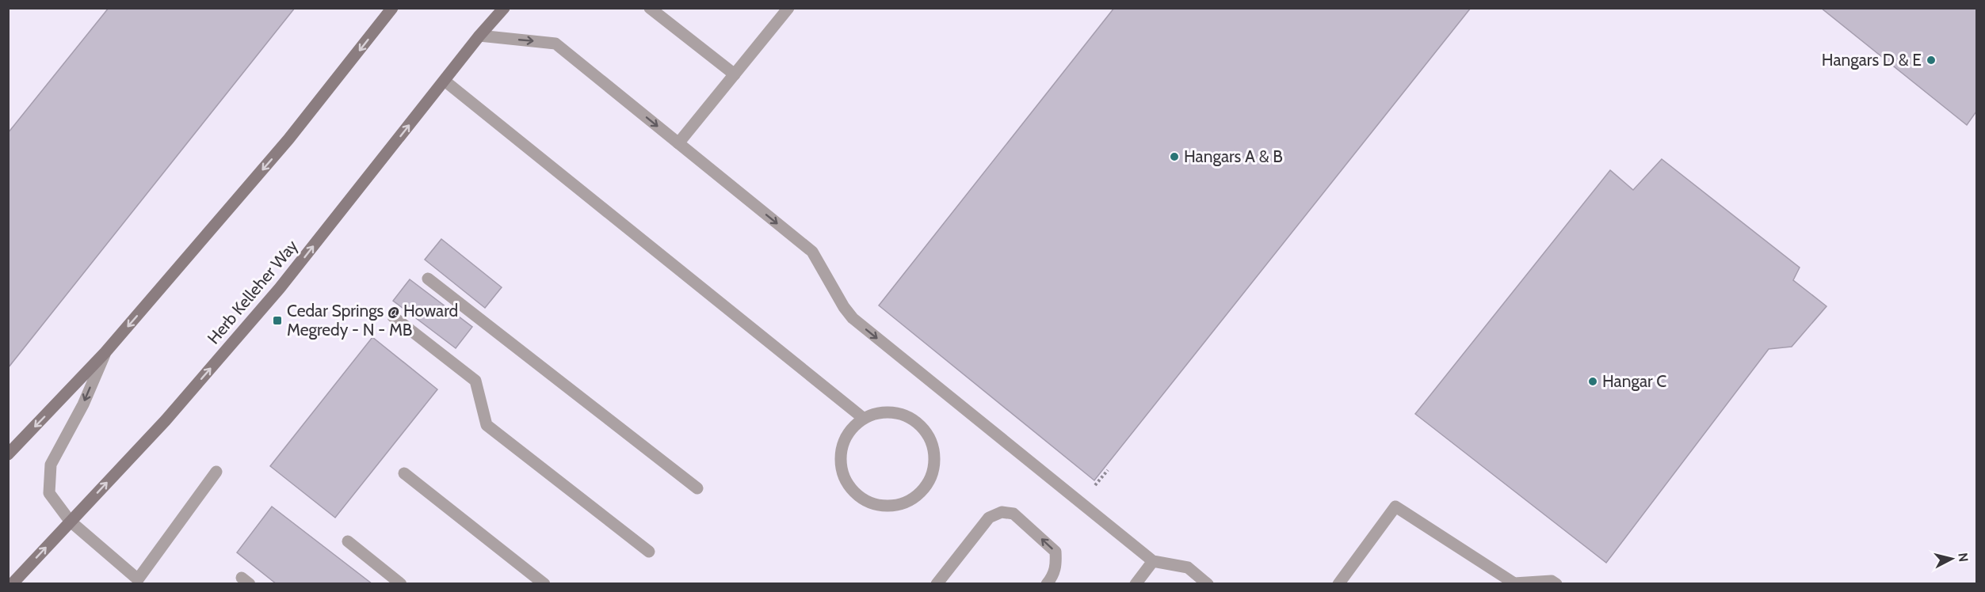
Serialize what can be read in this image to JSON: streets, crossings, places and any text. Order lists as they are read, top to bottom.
{
  "streets": {
    "main road": ["Herb Kelleher Way"]
  },
  "places": {
    "other": ["Hangars D & E", "Hangars A & B", "Hangar C"],
    "transit": ["Cedar Springs @ Howard Megredy - N - MB"]
  },
  "north": "right"
}
